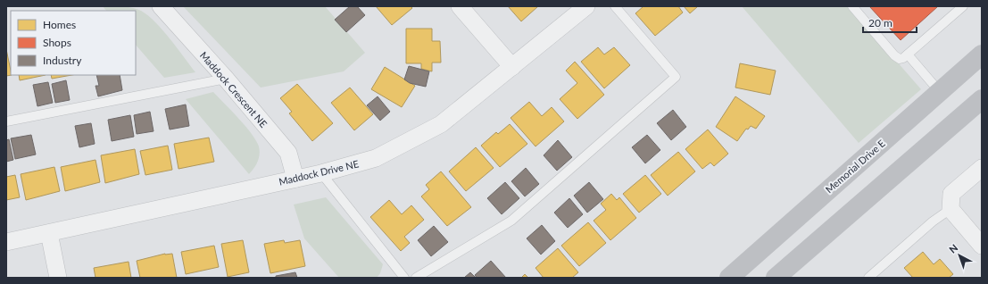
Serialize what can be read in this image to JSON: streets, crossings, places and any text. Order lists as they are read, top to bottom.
{
  "streets": {
    "main road": ["Memorial Drive E"],
    "street": ["Maddock Crescent NE", "Maddock Drive NE"]
  },
  "crossings": [
    ["Maddock Crescent NE", "Maddock Drive NE"]
  ],
  "legend": ["Homes", "Shops", "Industry"],
  "scale_bar": "20 m",
  "north": "top left"
}
